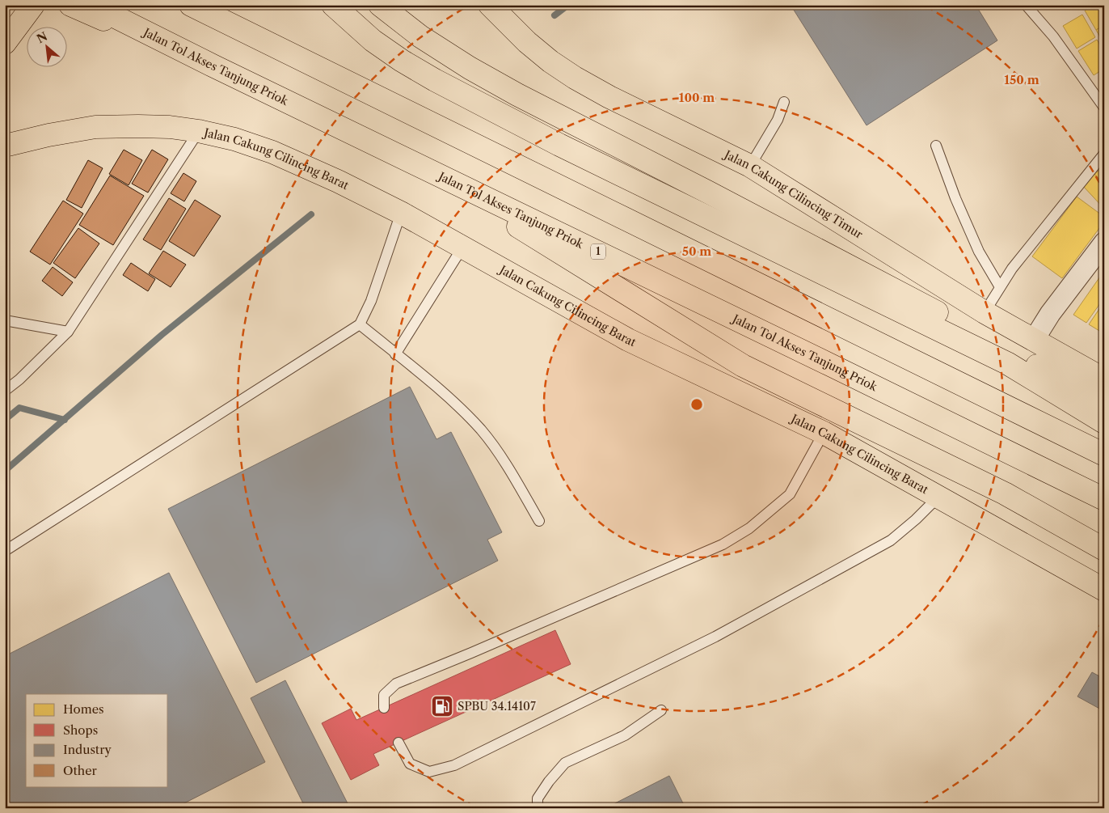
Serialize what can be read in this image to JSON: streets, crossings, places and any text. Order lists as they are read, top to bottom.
{
  "streets": {
    "highway": [
      "Jalan Tol Akses Tanjung Priok",
      "Jalan Cakung Cilincing Barat",
      "Jalan Cakung Cilincing Timur",
      "1"
    ]
  },
  "places": {
    "fuel station": ["SPBU 34.14107"]
  },
  "legend": [
    "Homes",
    "Shops",
    "Industry",
    "Other"
  ],
  "north": "top left",
  "rings": ["150 m", "100 m", "50 m"]
}
